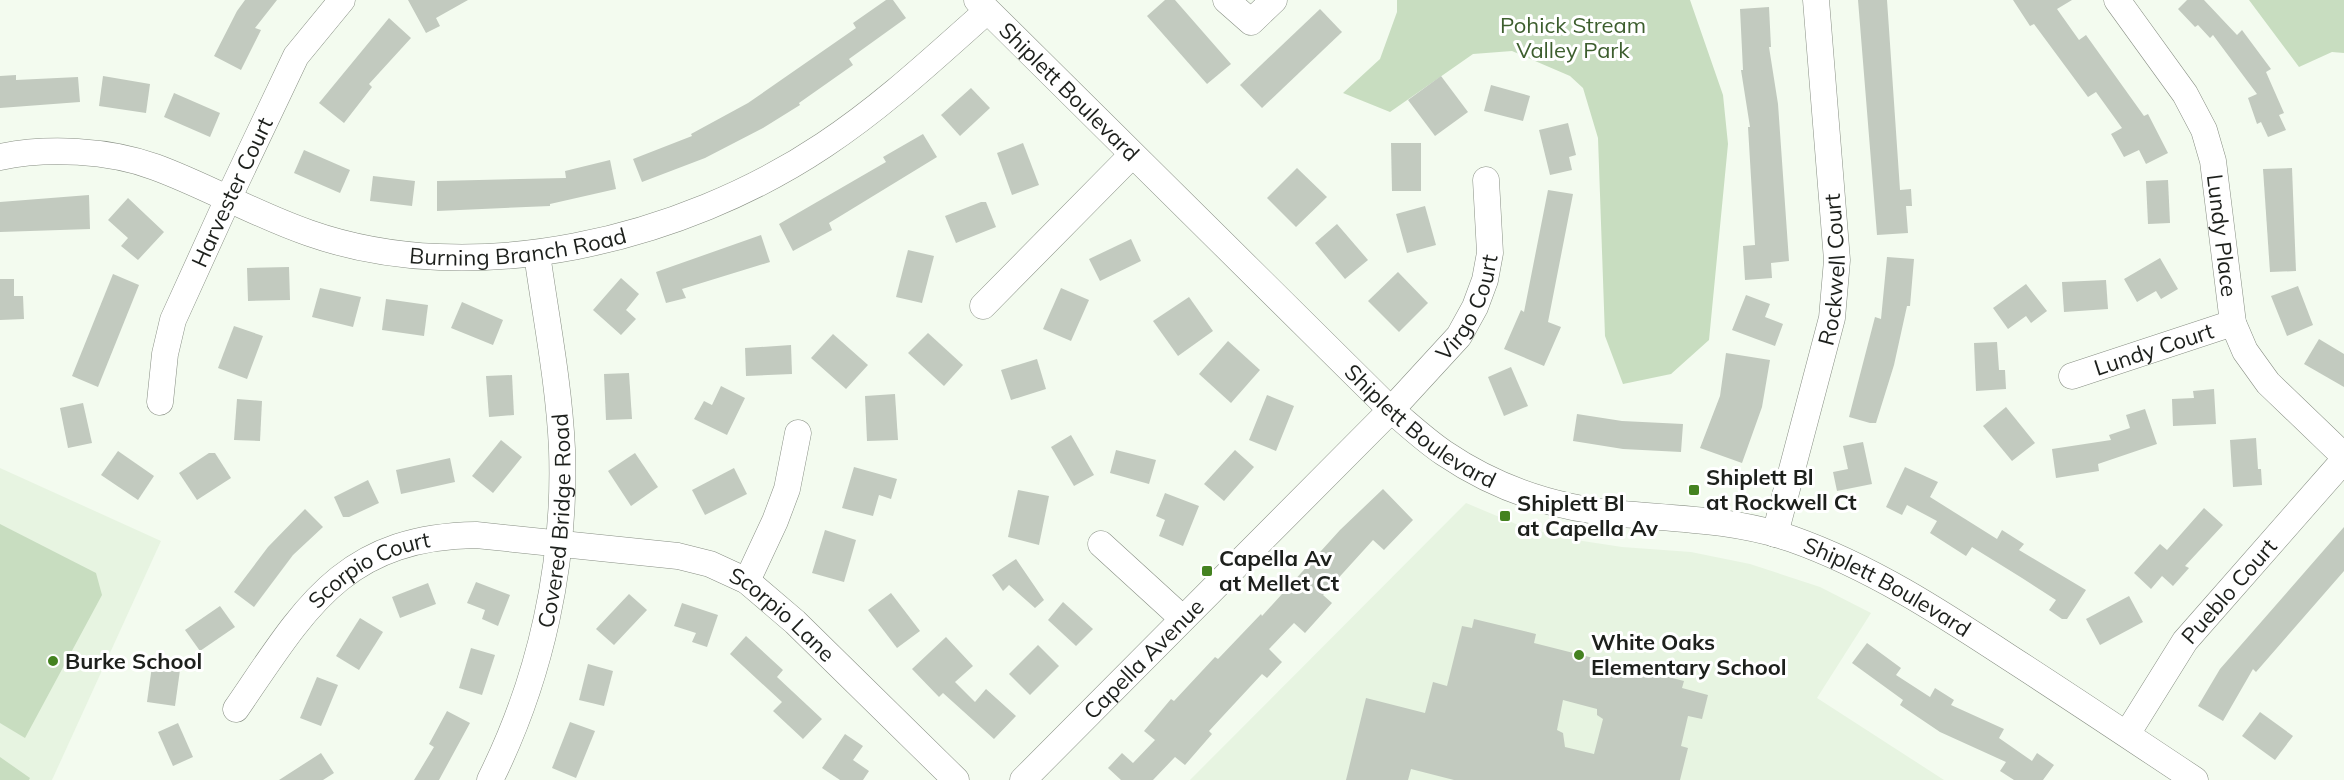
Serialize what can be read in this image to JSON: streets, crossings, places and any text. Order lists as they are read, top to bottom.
{
  "streets": {
    "street": [
      "Shiplett Boulevard",
      "Harvester Court",
      "Lundy Place",
      "Burning Branch Road",
      "Rockwell Court",
      "Virgo Court",
      "Lundy Court",
      "Covered Bridge Road",
      "Scorpio Court",
      "Pueblo Court",
      "Scorpio Lane",
      "Capella Avenue"
    ]
  },
  "crossings": [
    ["Shiplett Boulevard", "Burning Branch Road"],
    ["Shiplett Boulevard", "Rockwell Court"],
    ["Shiplett Boulevard", "Virgo Court"],
    ["Shiplett Boulevard", "Pueblo Court"],
    ["Shiplett Boulevard", "Capella Avenue"],
    ["Harvester Court", "Burning Branch Road"],
    ["Lundy Place", "Lundy Court"],
    ["Lundy Place", "Pueblo Court"],
    ["Burning Branch Road", "Covered Bridge Road"],
    ["Virgo Court", "Capella Avenue"],
    ["Covered Bridge Road", "Scorpio Court"],
    ["Covered Bridge Road", "Scorpio Lane"],
    ["Scorpio Court", "Scorpio Lane"]
  ],
  "parks": ["Pohick Stream Valley Park"],
  "places": {
    "transit": ["Shiplett Bl at Rockwell Ct", "Shiplett Bl at Capella Av", "Capella Av at Mellet Ct"],
    "other": ["White Oaks Elementary School", "Burke School"]
  }
}
